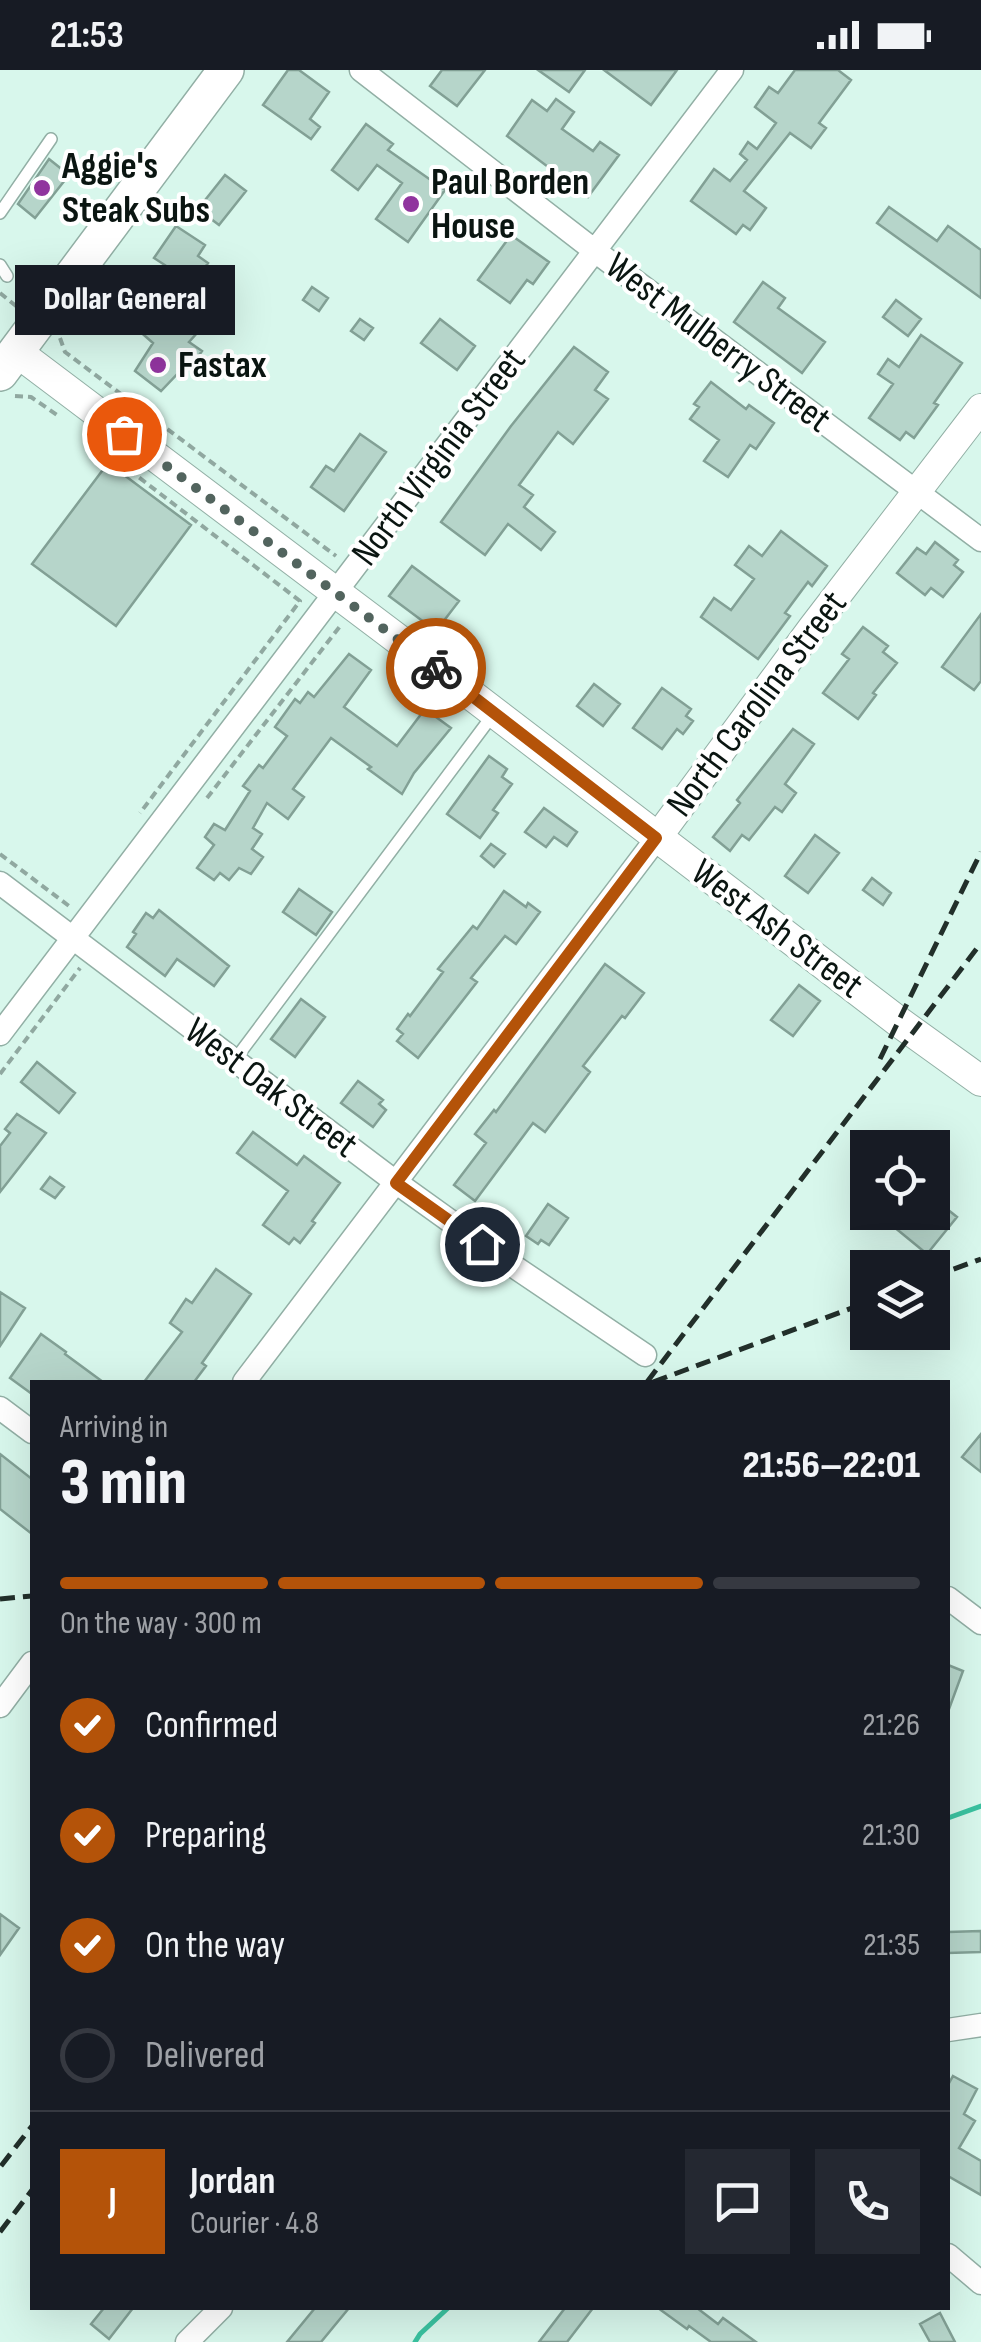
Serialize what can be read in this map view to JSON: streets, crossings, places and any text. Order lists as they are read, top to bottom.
{
  "streets": {
    "main road": ["West Ash Street"],
    "street": [
      "West Mulberry Street",
      "North Virginia Street",
      "North Carolina Street",
      "West Oak Street"
    ]
  },
  "crossings": [
    ["West Mulberry Street", "North Virginia Street"],
    ["West Mulberry Street", "North Carolina Street"],
    ["North Virginia Street", "West Ash Street"],
    ["North Virginia Street", "West Oak Street"],
    ["North Carolina Street", "West Ash Street"],
    ["North Carolina Street", "West Oak Street"]
  ],
  "places": [
    "Aggie's Steak Subs",
    "Paul Borden House",
    "Fastax",
    "Dollar General"
  ],
  "page": {
    "status": "21:53",
    "bubble": "Dollar General",
    "heading": ["3 min", "Arriving in", "21:56–22:01"],
    "panel": ["Jordan", "Courier · 4.8"],
    "bar": "On the way · 300 m",
    "list": [
      ["Confirmed", "21:26"],
      ["Preparing", "21:30"],
      ["On the way", "21:35"],
      "Delivered"
    ],
    "round": "J"
  }
}
